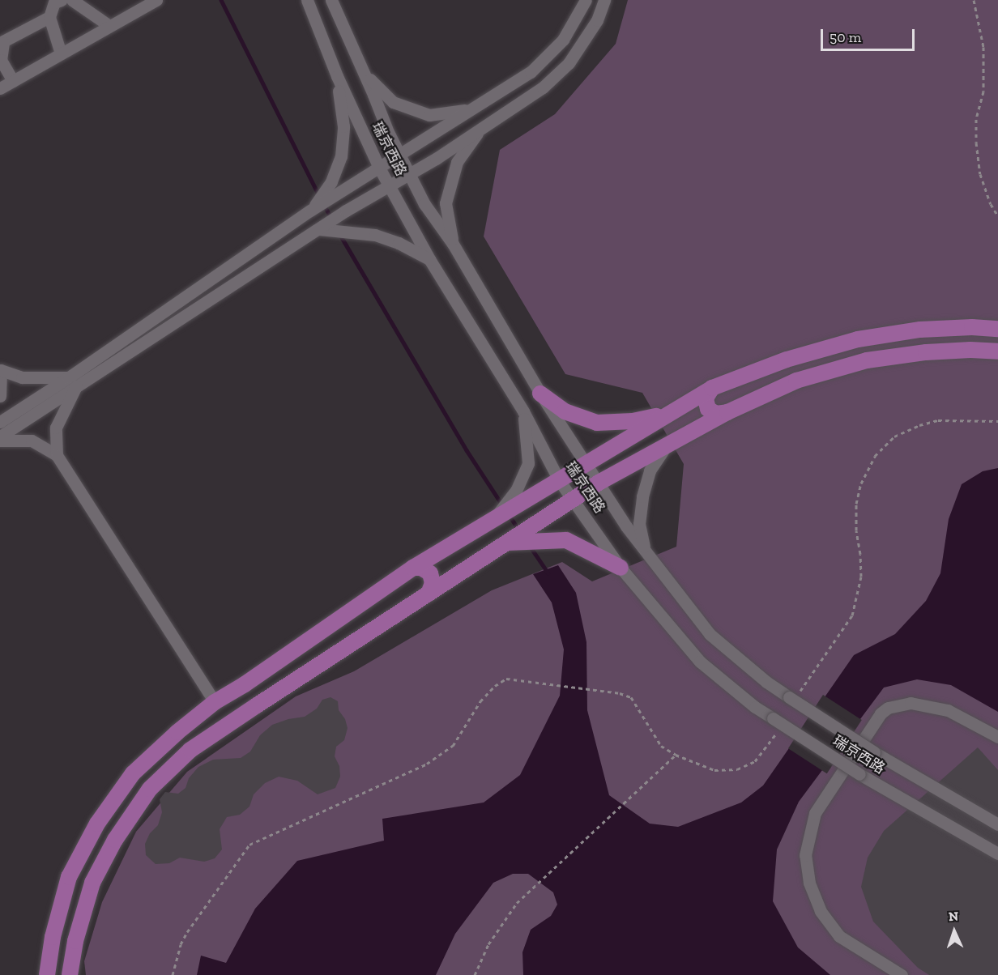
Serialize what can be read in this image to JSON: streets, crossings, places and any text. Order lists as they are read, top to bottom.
{
  "streets": {
    "street": ["瑞京西路"]
  },
  "scale_bar": "50 m",
  "north": "top"
}
